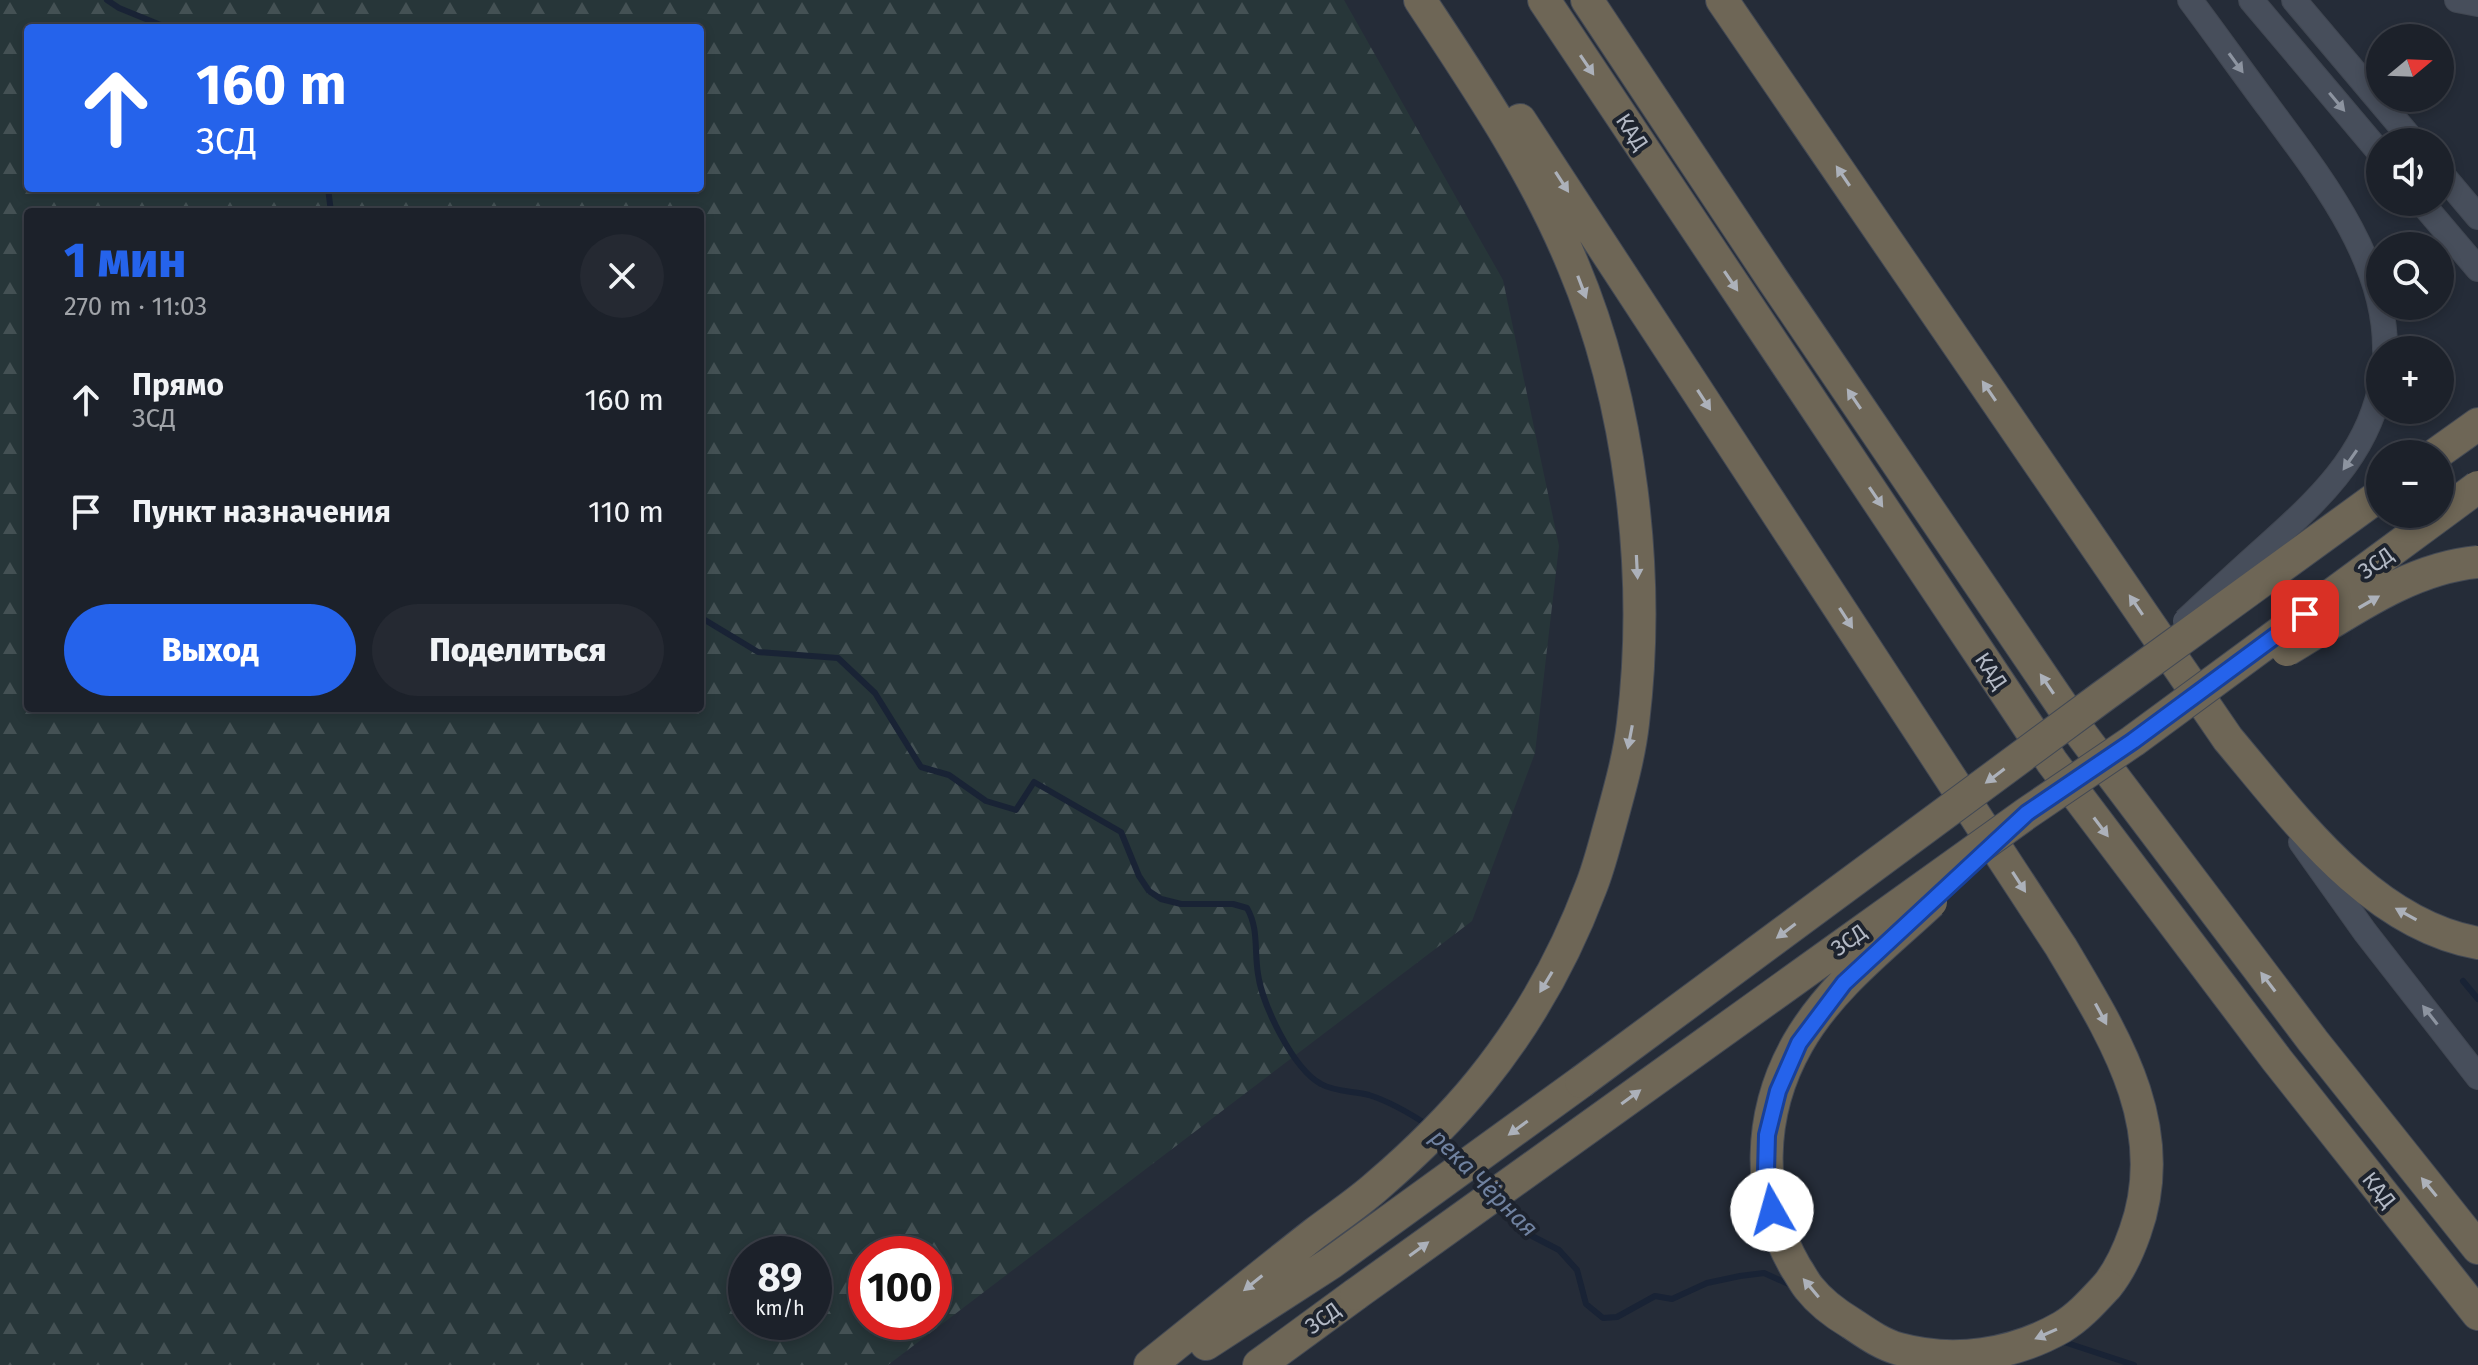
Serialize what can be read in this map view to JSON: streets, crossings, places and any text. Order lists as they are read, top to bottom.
{
  "streets": {
    "highway": ["КАД", "ЗСД"]
  },
  "water": ["река Чёрная"],
  "north": "right",
  "page": {
    "map_buttons": ["+", "−"],
    "turn": ["160 m", "ЗСД"],
    "heading": ["1 мин", "270 m · 11:03"],
    "list": [
      {
        "name": "Прямо",
        "note": "ЗСД",
        "value": "160 m"
      },
      {
        "name": "Пункт назначения",
        "value": "110 m"
      }
    ],
    "buttons": ["Выход", "Поделиться"],
    "speed": "89 km/h",
    "limit": "100"
  }
}
